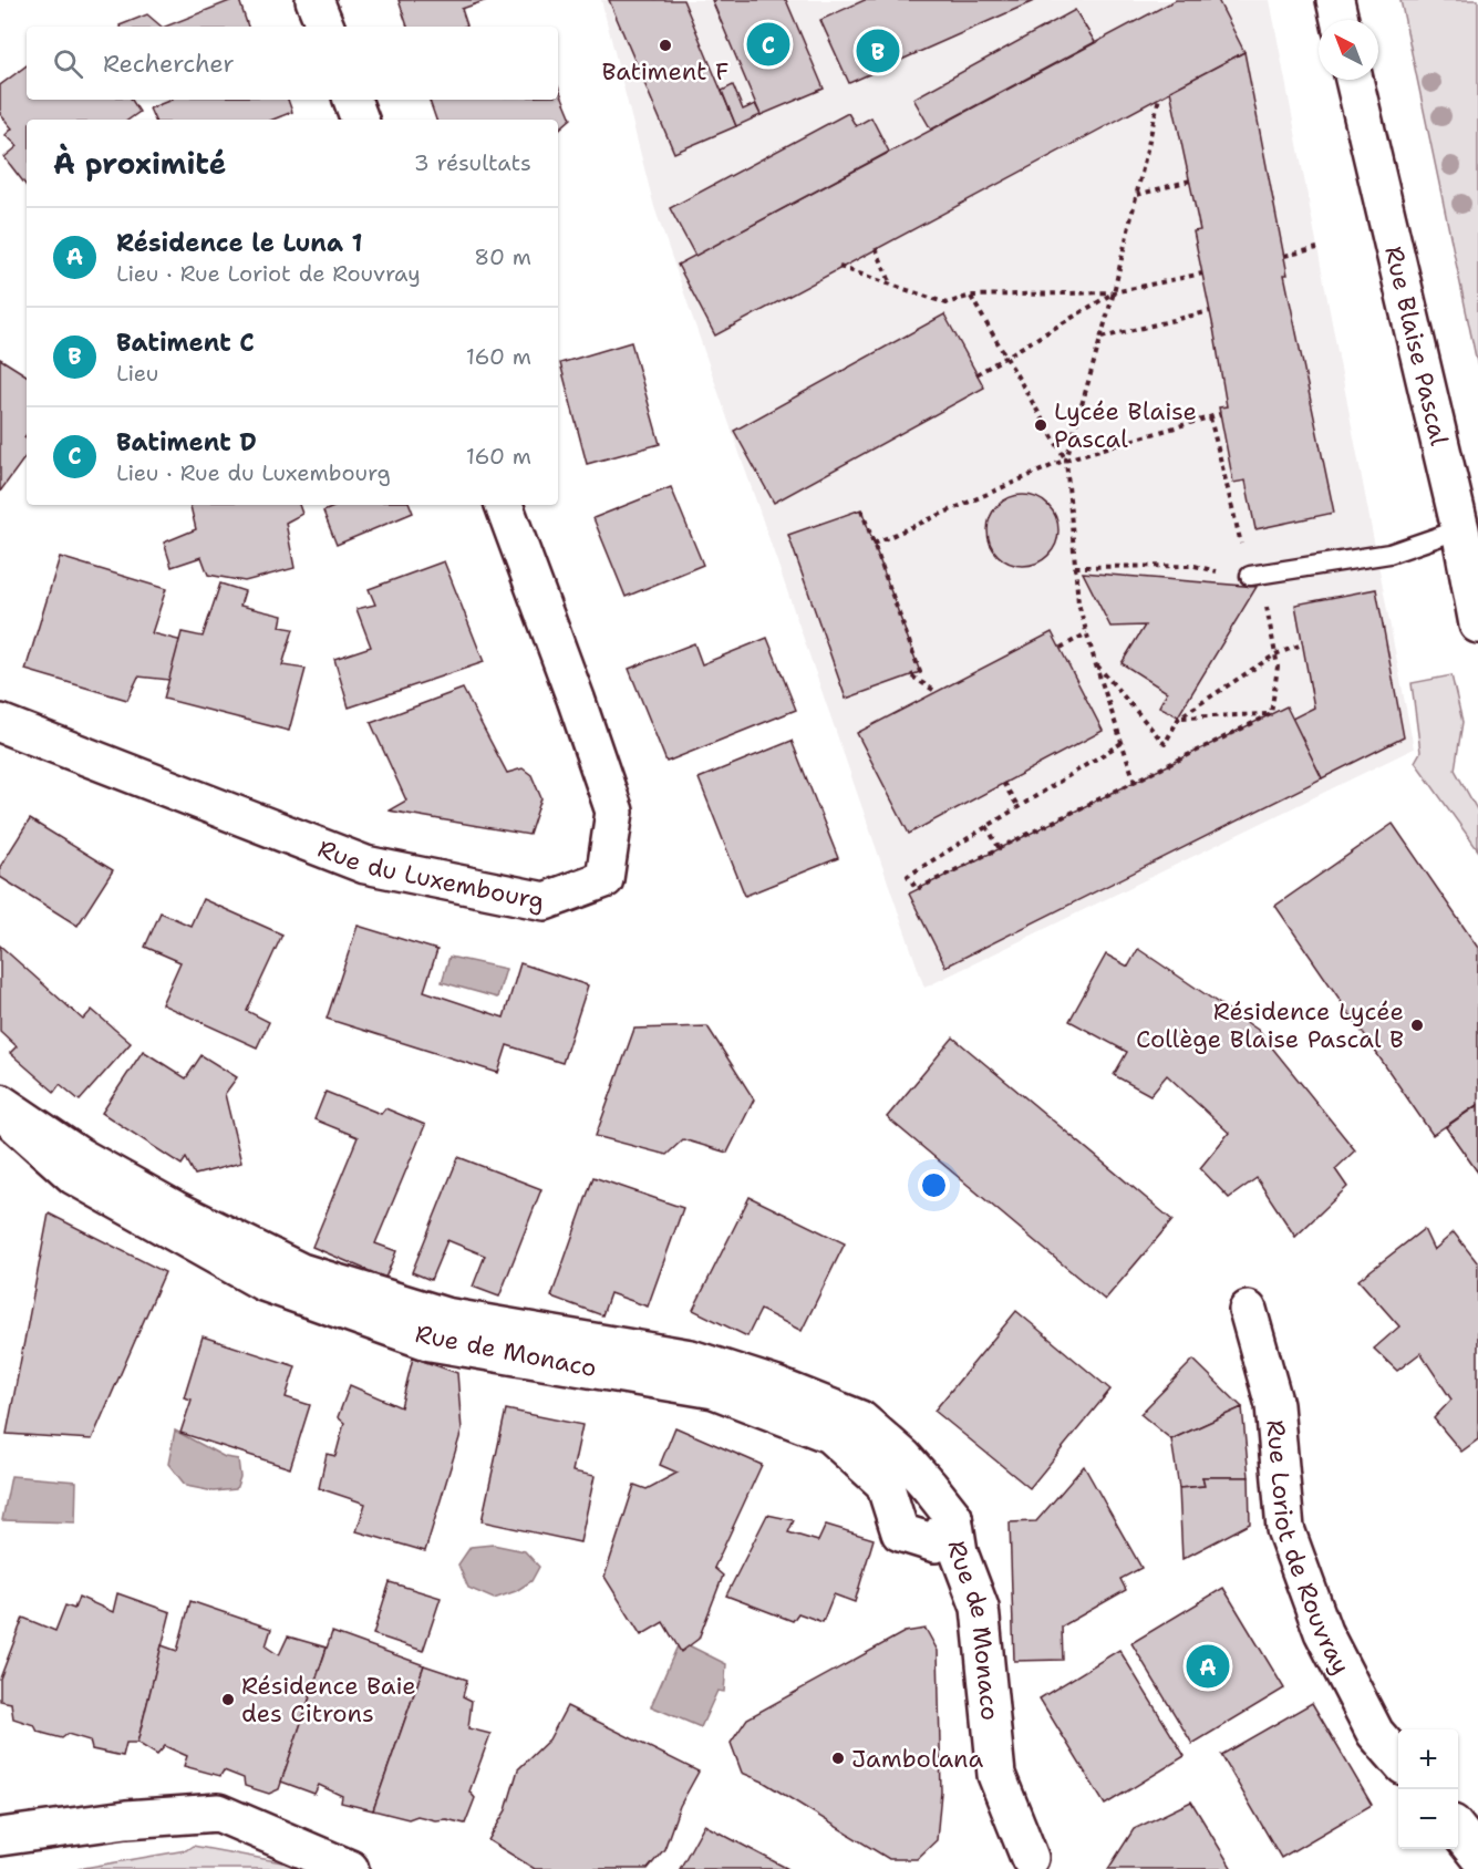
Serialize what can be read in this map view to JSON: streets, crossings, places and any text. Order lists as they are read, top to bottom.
{
  "streets": {
    "street": [
      "Rue Blaise Pascal",
      "Rue du Luxembourg",
      "Rue de Monaco",
      "Rue Loriot de Rouvray"
    ]
  },
  "places": [
    "Batiment F",
    "Lycée Blaise Pascal",
    "Résidence Lycée Collège Blaise Pascal B",
    "Résidence Baie des Citrons",
    "Jambolana"
  ],
  "north": "top left",
  "page": {
    "pins": ["C", "B", "A"],
    "search": "Rechercher",
    "heading": ["À proximité", "3 résultats"],
    "list": [
      {
        "mark": "A",
        "name": "Résidence le Luna 1",
        "note": "Lieu · Rue Loriot de Rouvray",
        "value": "80 m"
      },
      {
        "mark": "B",
        "name": "Batiment C",
        "note": "Lieu",
        "value": "160 m"
      },
      {
        "mark": "C",
        "name": "Batiment D",
        "note": "Lieu · Rue du Luxembourg",
        "value": "160 m"
      }
    ],
    "map_buttons": ["+", "−"]
  }
}
